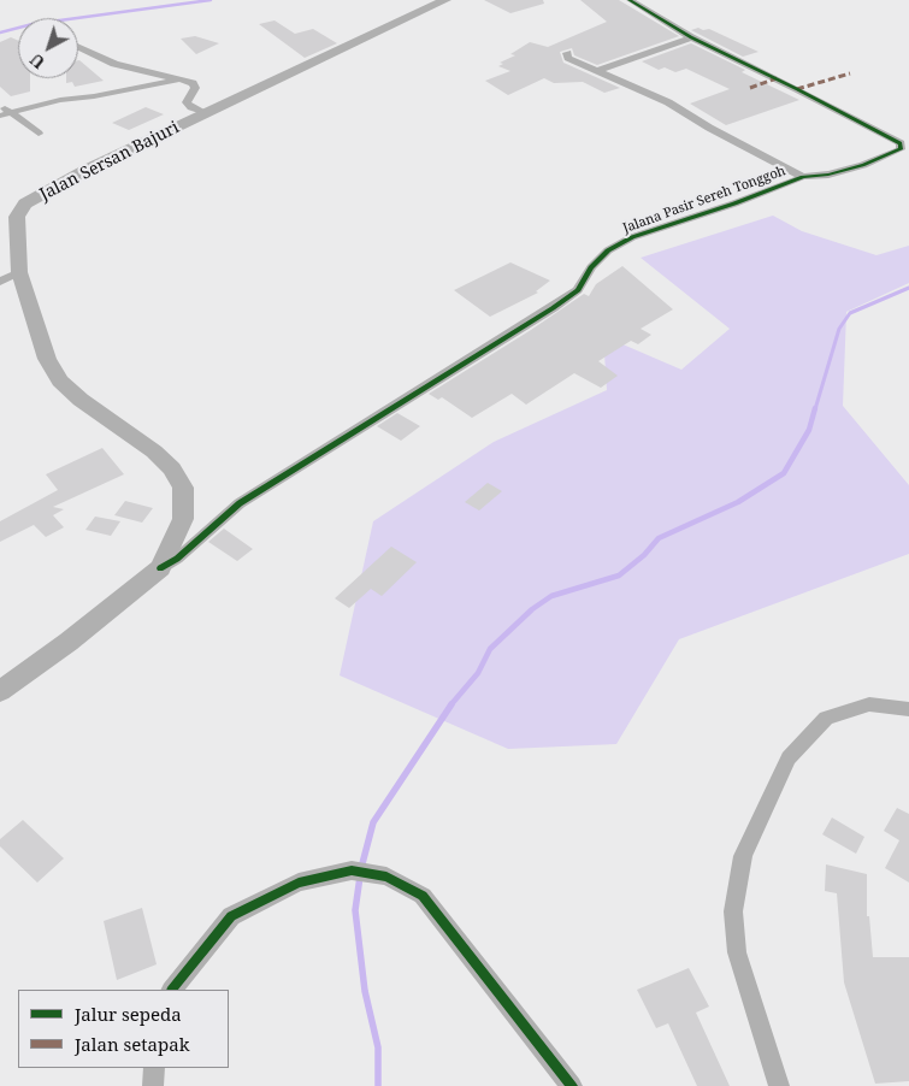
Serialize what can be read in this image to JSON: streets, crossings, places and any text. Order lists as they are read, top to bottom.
{
  "streets": {
    "main road": ["Jalan Sersan Bajuri"],
    "street": ["Jalana Pasir Sereh Tonggoh"]
  },
  "crossings": [
    ["Jalan Sersan Bajuri", "Jalana Pasir Sereh Tonggoh"]
  ],
  "legend": ["Jalur sepeda", "Jalan setapak"],
  "north": "bottom left"
}
